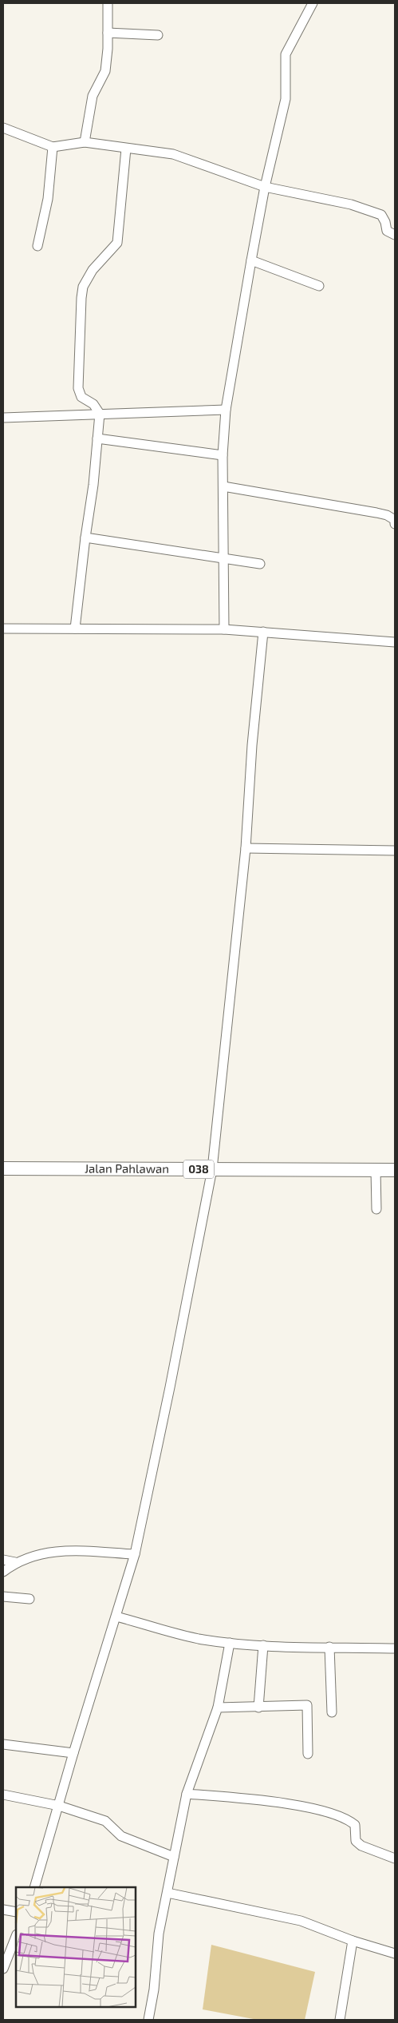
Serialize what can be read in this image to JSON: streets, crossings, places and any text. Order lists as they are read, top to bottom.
{
  "streets": {
    "main road": ["Jalan Pahlawan", "038"]
  }
}
